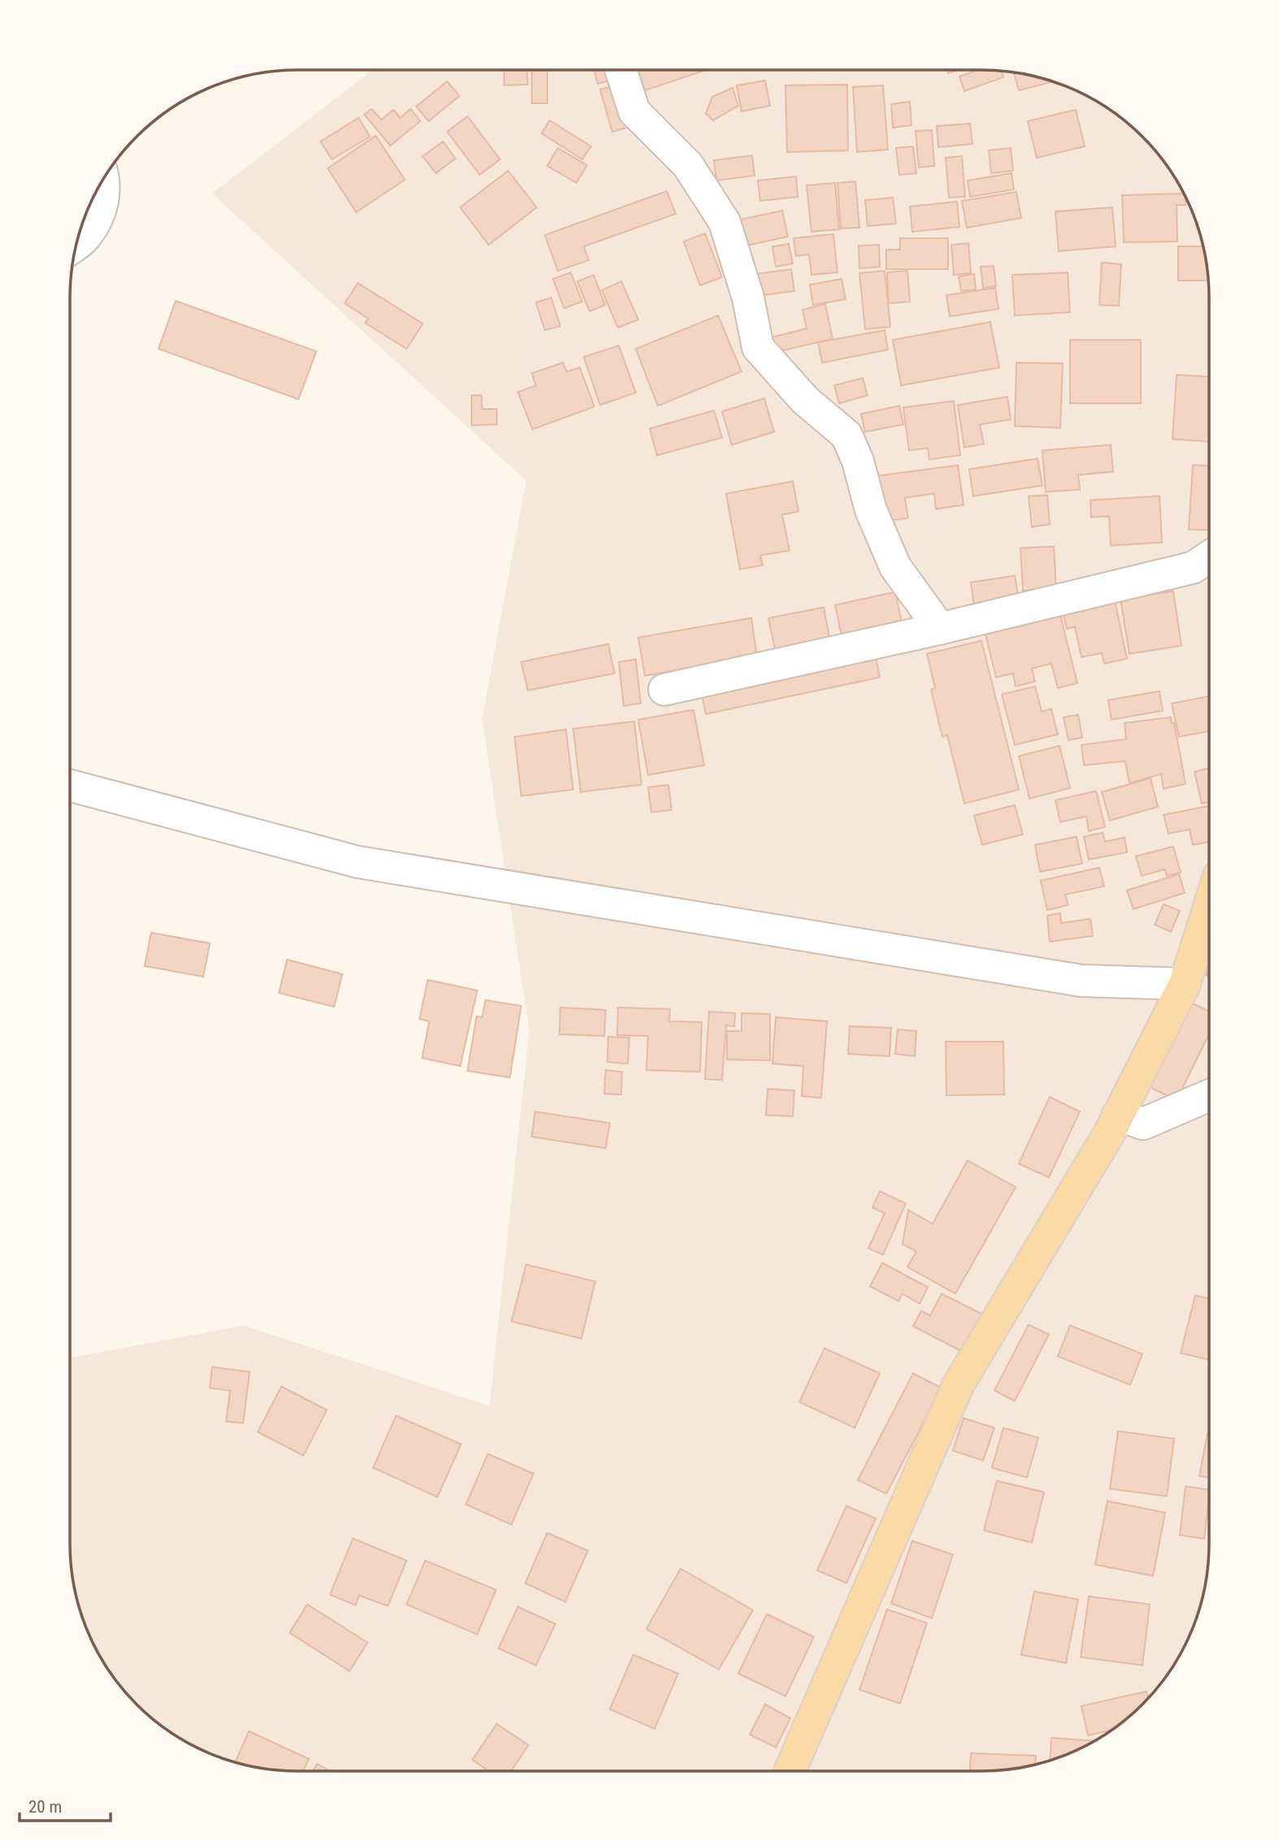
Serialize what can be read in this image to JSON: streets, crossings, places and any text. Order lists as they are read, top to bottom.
{
  "scale_bar": "20 m"
}
